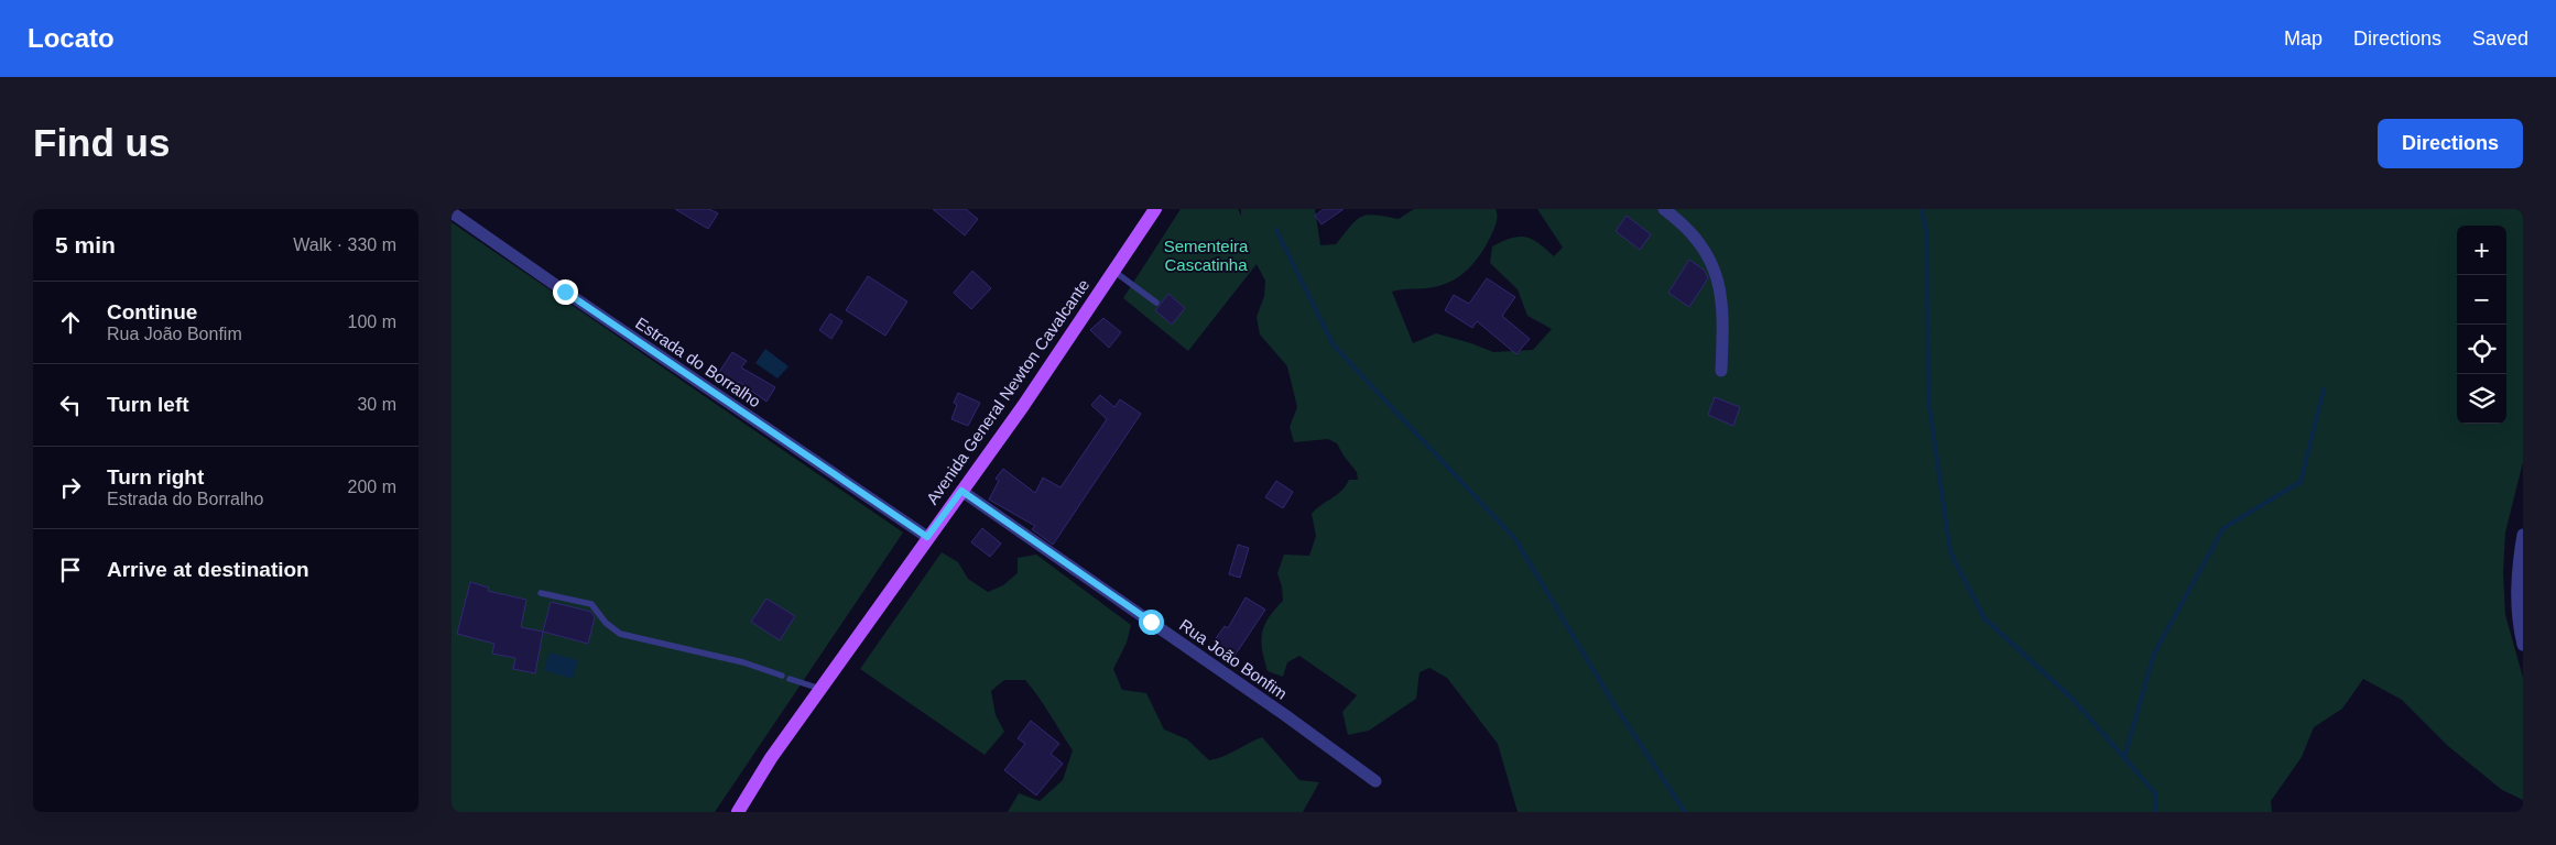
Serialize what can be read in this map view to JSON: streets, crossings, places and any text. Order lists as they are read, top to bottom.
{
  "streets": {
    "main road": ["Avenida General Newton Cavalcante"],
    "street": ["Estrada do Borralho", "Rua João Bonfim"]
  },
  "crossings": [
    ["Estrada do Borralho", "Avenida General Newton Cavalcante"],
    ["Avenida General Newton Cavalcante", "Rua João Bonfim"]
  ],
  "parks": ["Sementeira Cascatinha"],
  "page": {
    "header": "Locato",
    "nav": ["Map", "Directions", "Saved"],
    "buttons": "Directions",
    "title": "Find us",
    "heading": ["5 min", "Walk · 330 m"],
    "map_buttons": ["+", "−"],
    "list": [
      ["Continue", "Rua João Bonfim", "100 m"],
      ["Turn left", "30 m"],
      ["Turn right", "Estrada do Borralho", "200 m"],
      "Arrive at destination"
    ]
  }
}
